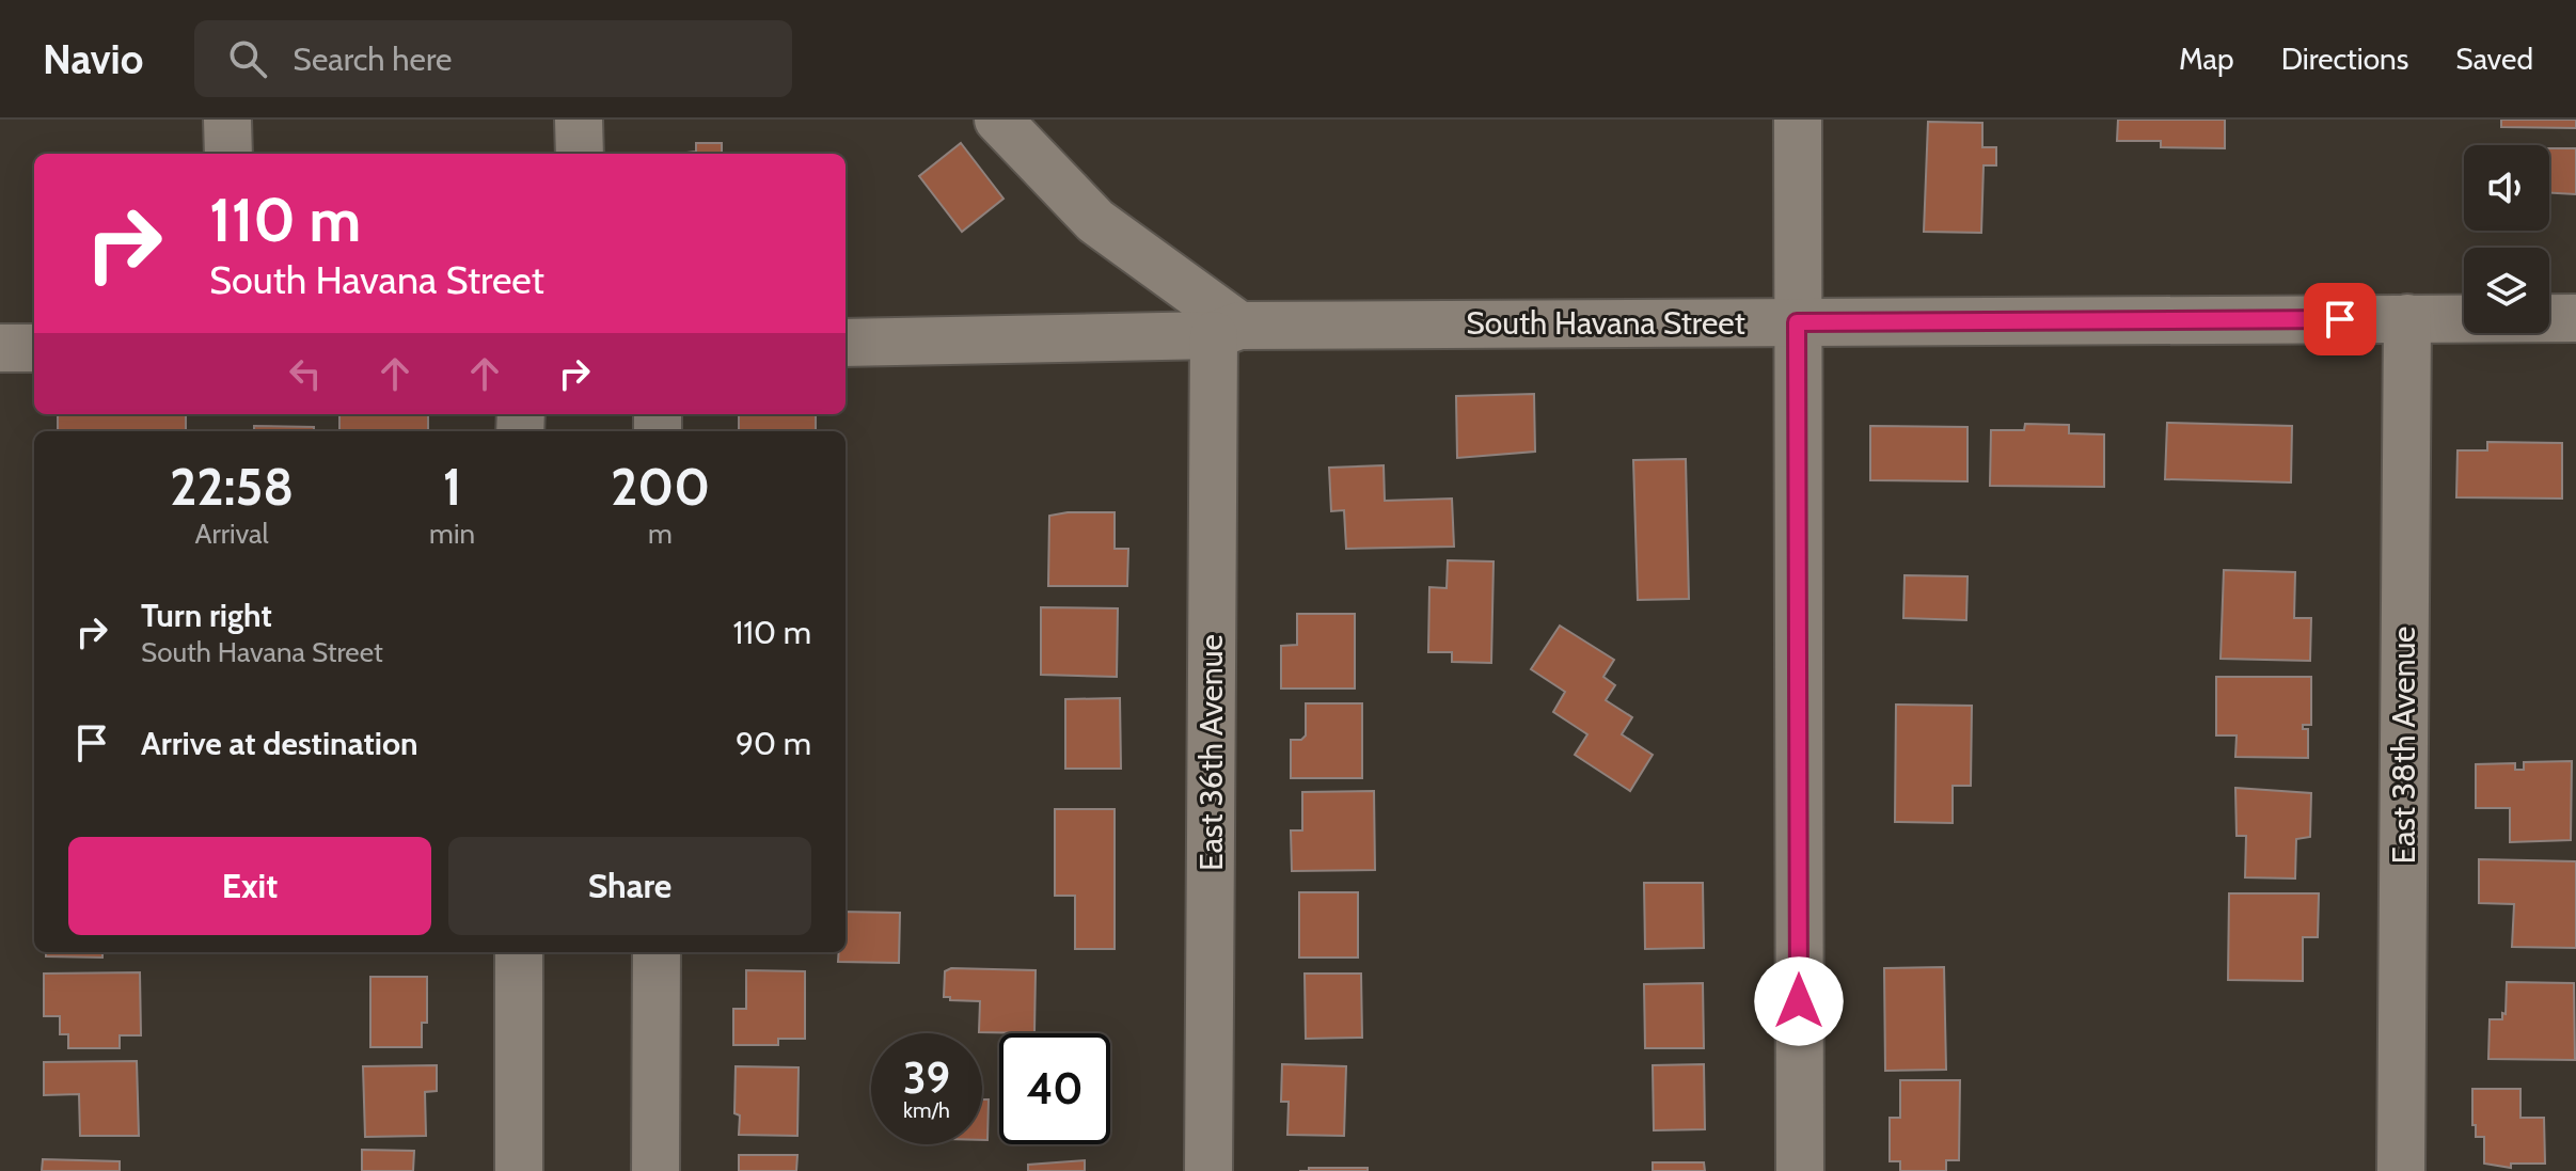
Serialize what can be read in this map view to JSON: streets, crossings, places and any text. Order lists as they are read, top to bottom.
{
  "streets": {
    "street": ["South Havana Street", "East 38th Avenue", "East 36th Avenue"]
  },
  "crossings": [
    ["South Havana Street", "East 38th Avenue"],
    ["South Havana Street", "East 36th Avenue"]
  ],
  "page": {
    "header": "Navio",
    "search": "Search here",
    "nav": ["Map", "Directions", "Saved"],
    "turn": ["110 m", "South Havana Street"],
    "eta": [
      "22:58",
      "Arrival",
      "1",
      "min",
      "200",
      "m"
    ],
    "list": [
      {
        "name": "Turn right",
        "note": "South Havana Street",
        "value": "110 m"
      },
      {
        "name": "Arrive at destination",
        "value": "90 m"
      }
    ],
    "buttons": ["Exit", "Share"],
    "speed": "39 km/h",
    "limit": "40"
  }
}
